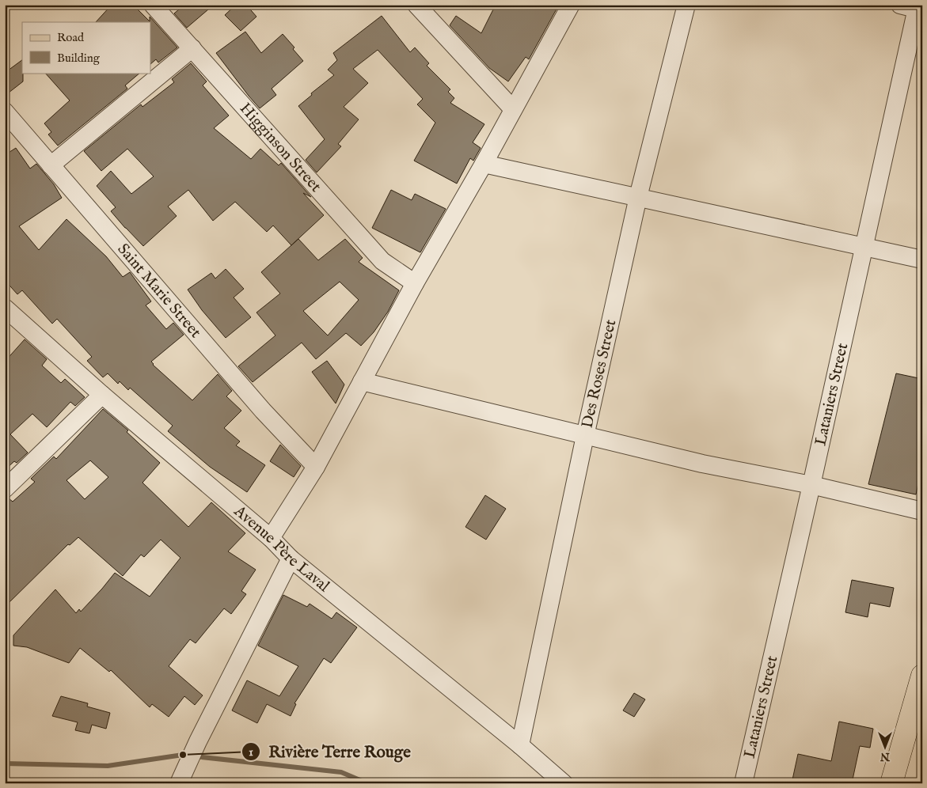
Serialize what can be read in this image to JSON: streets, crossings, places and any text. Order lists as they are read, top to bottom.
{
  "streets": {
    "street": [
      "Higginson Street",
      "Saint Marie Street",
      "Des Roses Street",
      "Lataniers Street",
      "Avenue Père Laval"
    ]
  },
  "crossings": [
    ["Des Roses Street", "Avenue Père Laval"]
  ],
  "places": ["Rivière Terre Rouge"],
  "legend": ["Road", "Building"],
  "north": "bottom"
}
